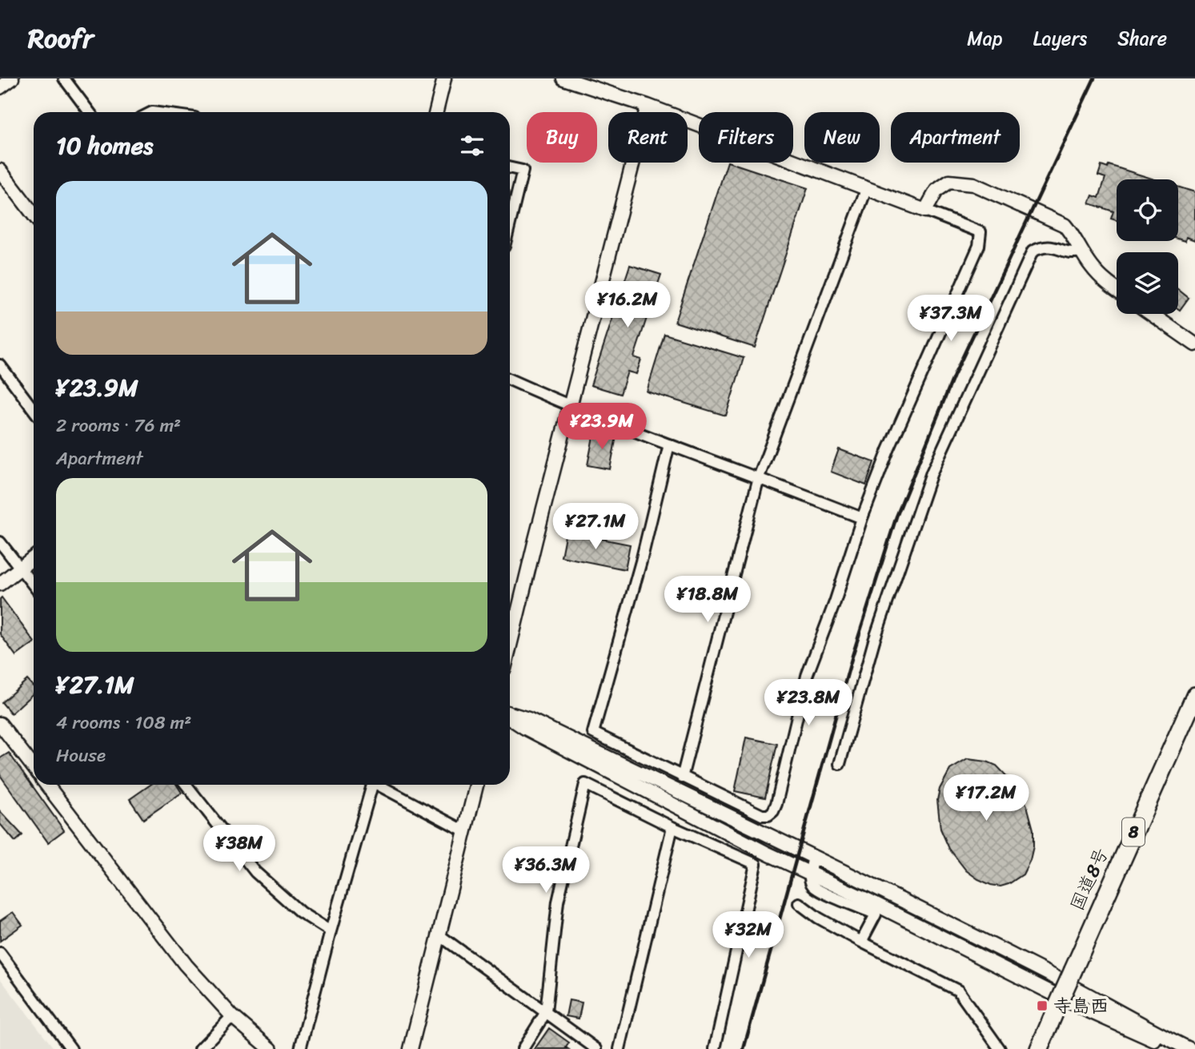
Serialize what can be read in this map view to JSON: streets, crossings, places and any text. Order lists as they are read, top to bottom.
{
  "streets": {
    "highway": ["8", "国道8号"]
  },
  "places": {
    "transit": ["寺島西"]
  },
  "page": {
    "header": "Roofr",
    "nav": ["Map", "Layers", "Share"],
    "chip": [
      "Buy",
      "Rent",
      "Filters",
      "New",
      "Apartment"
    ],
    "heading": "10 homes",
    "list": [
      {
        "name": "¥23.9M",
        "note": "2 rooms · 76 m² · Apartment"
      },
      {
        "name": "¥27.1M",
        "note": "4 rooms · 108 m² · House"
      }
    ],
    "price": [
      "¥16.2M",
      "¥37.3M",
      "¥23.9M",
      "¥27.1M",
      "¥18.8M",
      "¥23.8M",
      "¥17.2M",
      "¥38M",
      "¥36.3M",
      "¥32M"
    ]
  }
}
